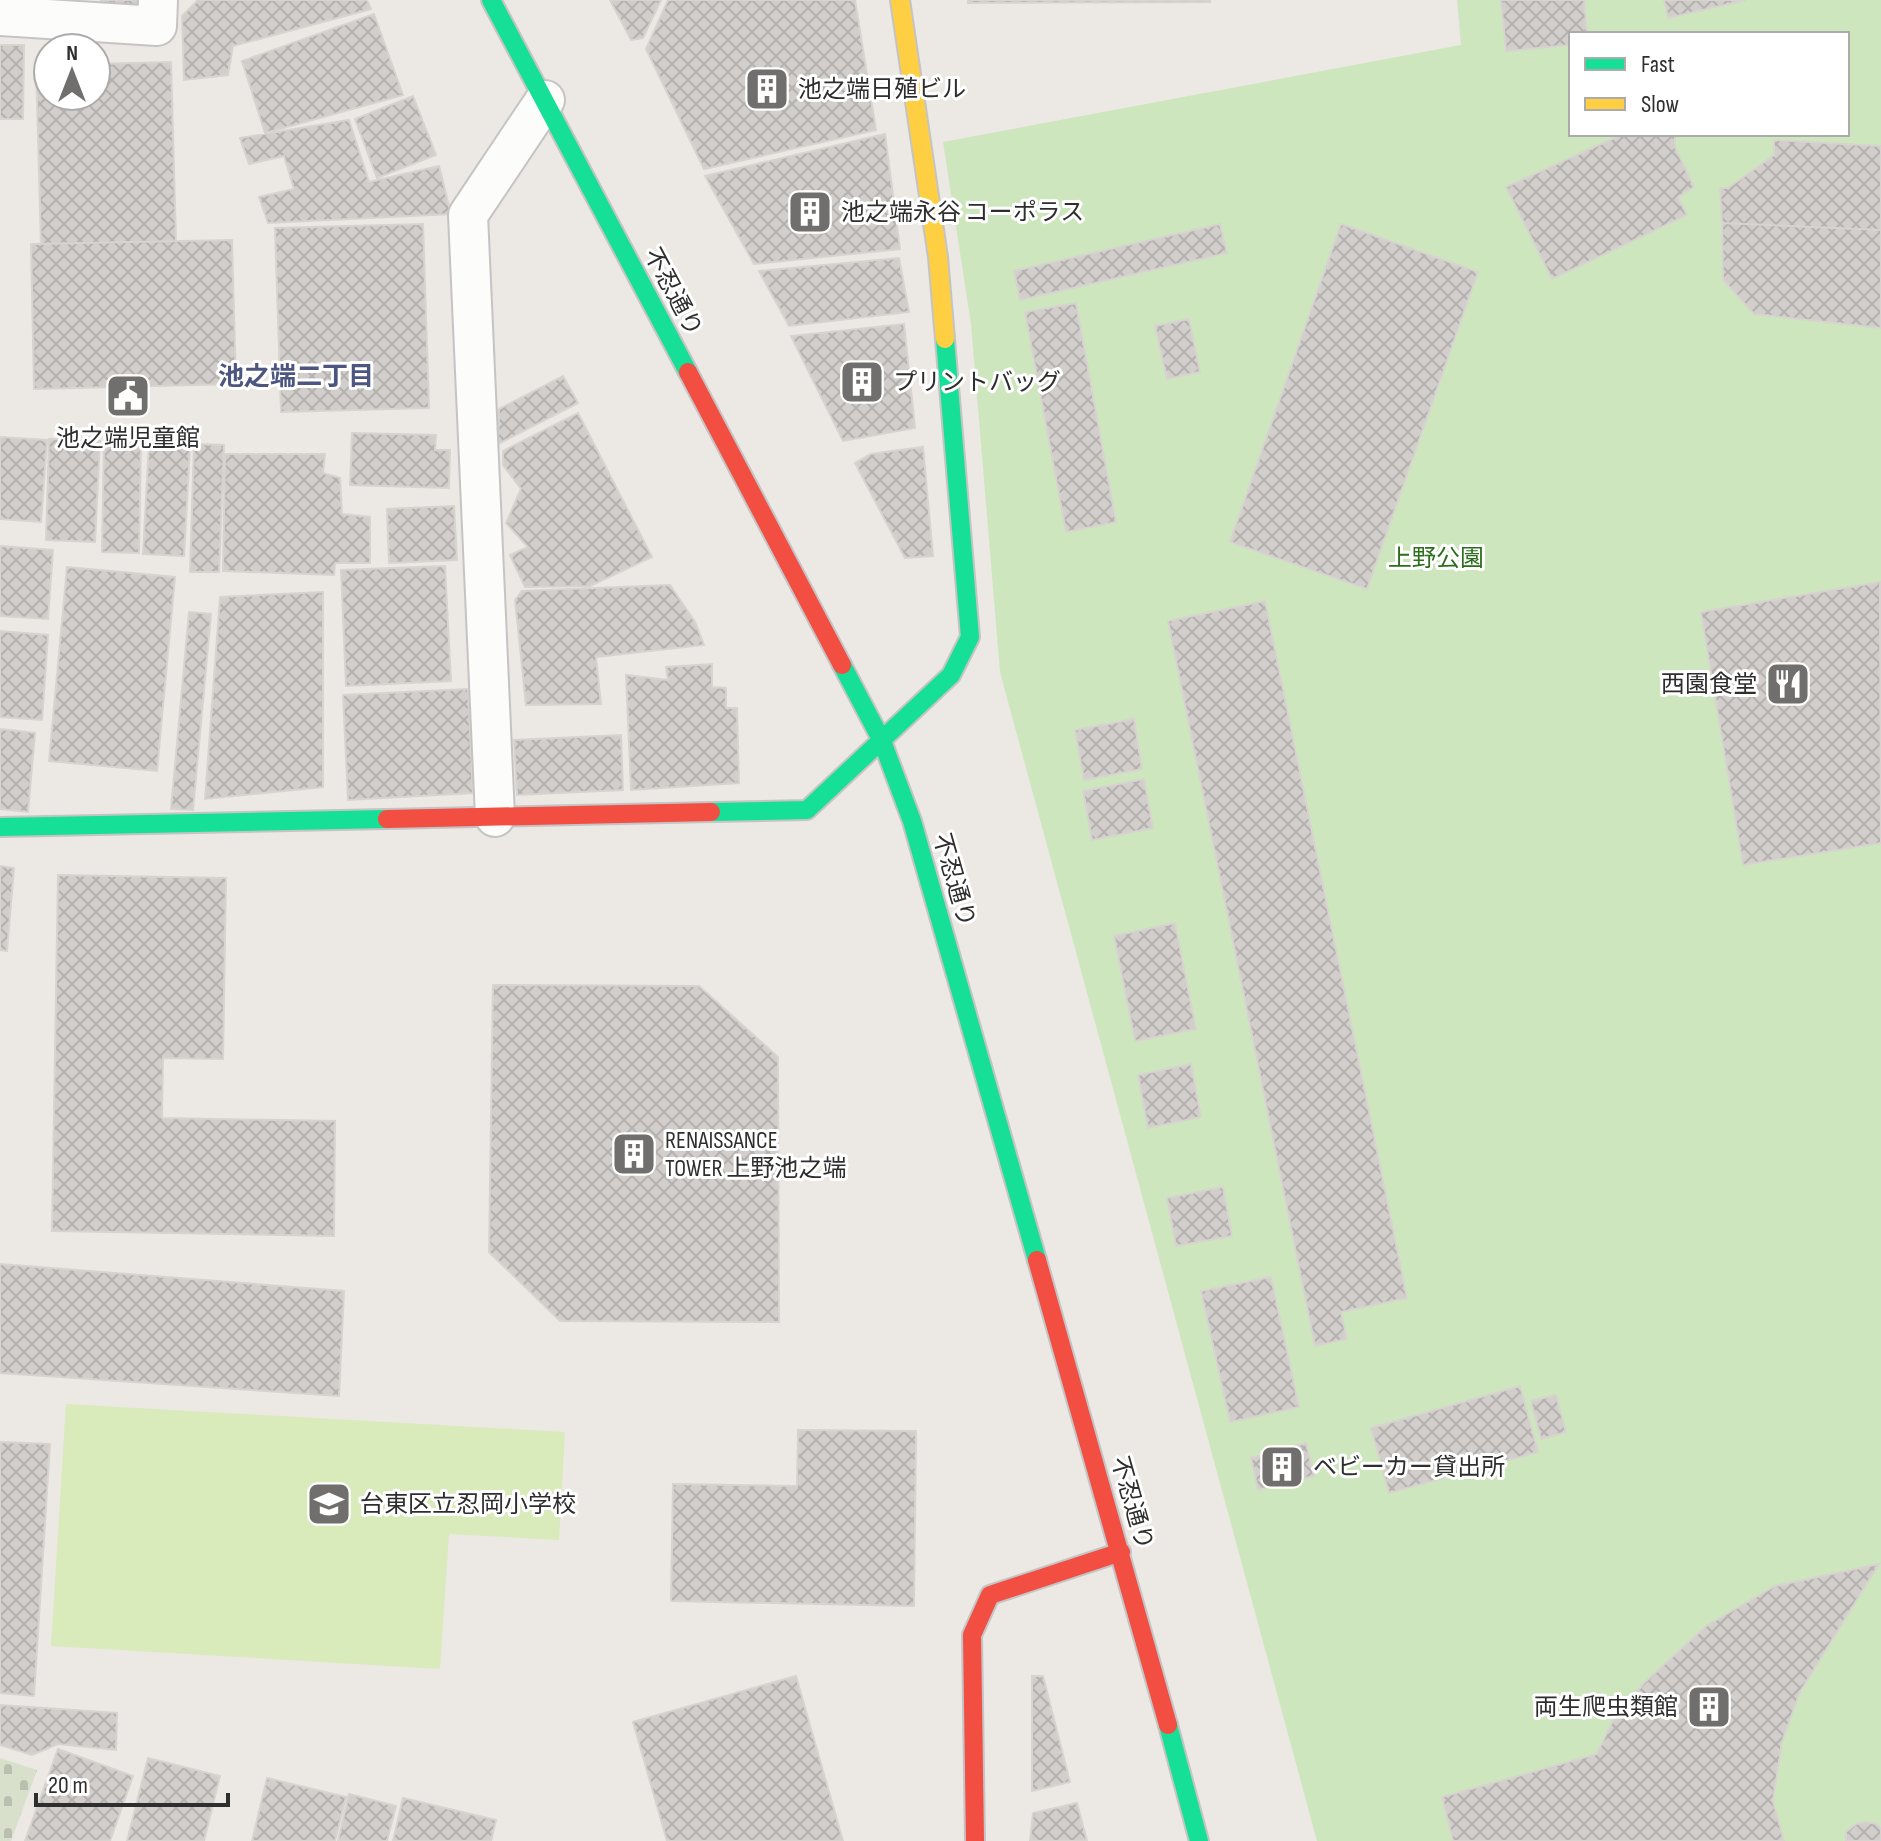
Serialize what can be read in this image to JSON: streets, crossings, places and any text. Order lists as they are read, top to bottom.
{
  "streets": {
    "street": ["不忍通り"]
  },
  "districts": ["池之端二丁目"],
  "parks": ["上野公園"],
  "places": {
    "building": [
      "池之端日殖ビル",
      "池之端永谷 コーポラス",
      "プリントバッグ",
      "RENAISSANCE TOWER 上野池之端",
      "ベビーカー貸出所",
      "両生爬虫類館"
    ],
    "public building": ["池之端児童館"],
    "restaurant": ["西園食堂"],
    "school or university": ["台東区立忍岡小学校"]
  },
  "legend": ["Fast", "Slow"],
  "scale_bar": "20 m",
  "north": "top"
}
